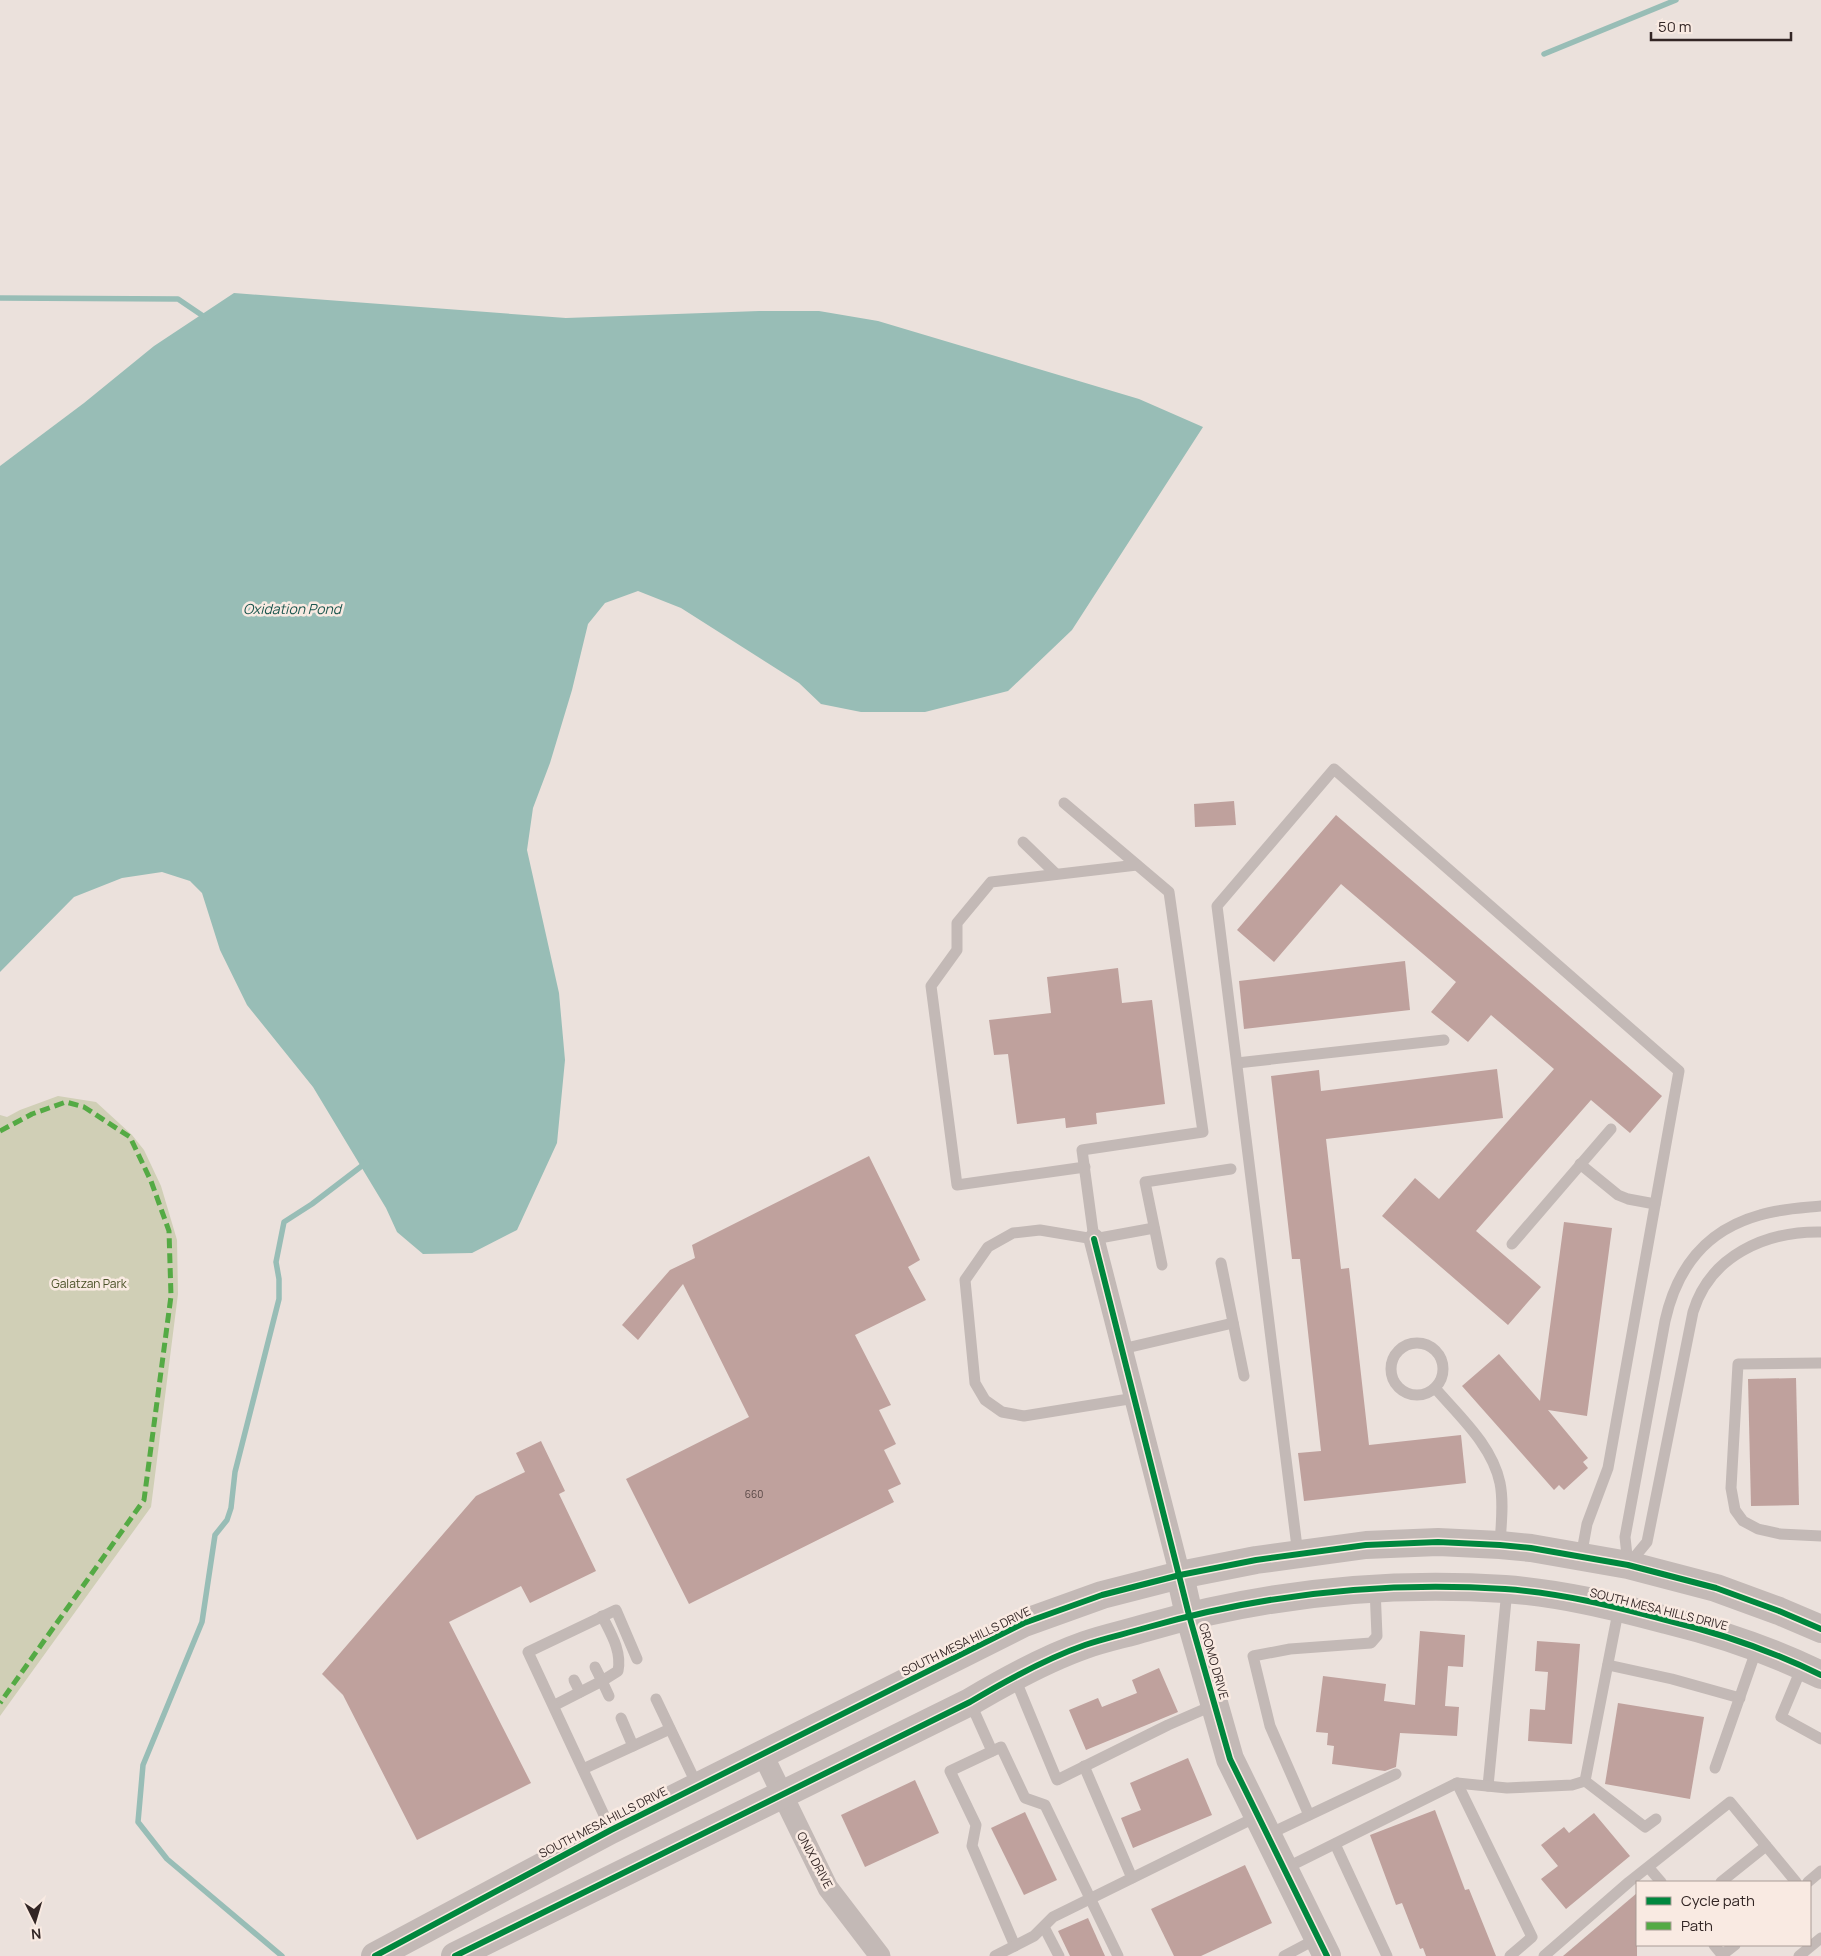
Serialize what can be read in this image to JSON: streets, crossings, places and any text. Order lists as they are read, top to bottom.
{
  "streets": {
    "street": ["SOUTH MESA HILLS DRIVE", "CROMO DRIVE", "ONIX DRIVE"]
  },
  "crossings": [
    ["SOUTH MESA HILLS DRIVE", "CROMO DRIVE"],
    ["SOUTH MESA HILLS DRIVE", "ONIX DRIVE"]
  ],
  "water": ["Oxidation Pond"],
  "parks": ["Galatzan Park"],
  "house_numbers": ["660"],
  "legend": ["Cycle path", "Path"],
  "scale_bar": "50 m",
  "north": "bottom"
}
